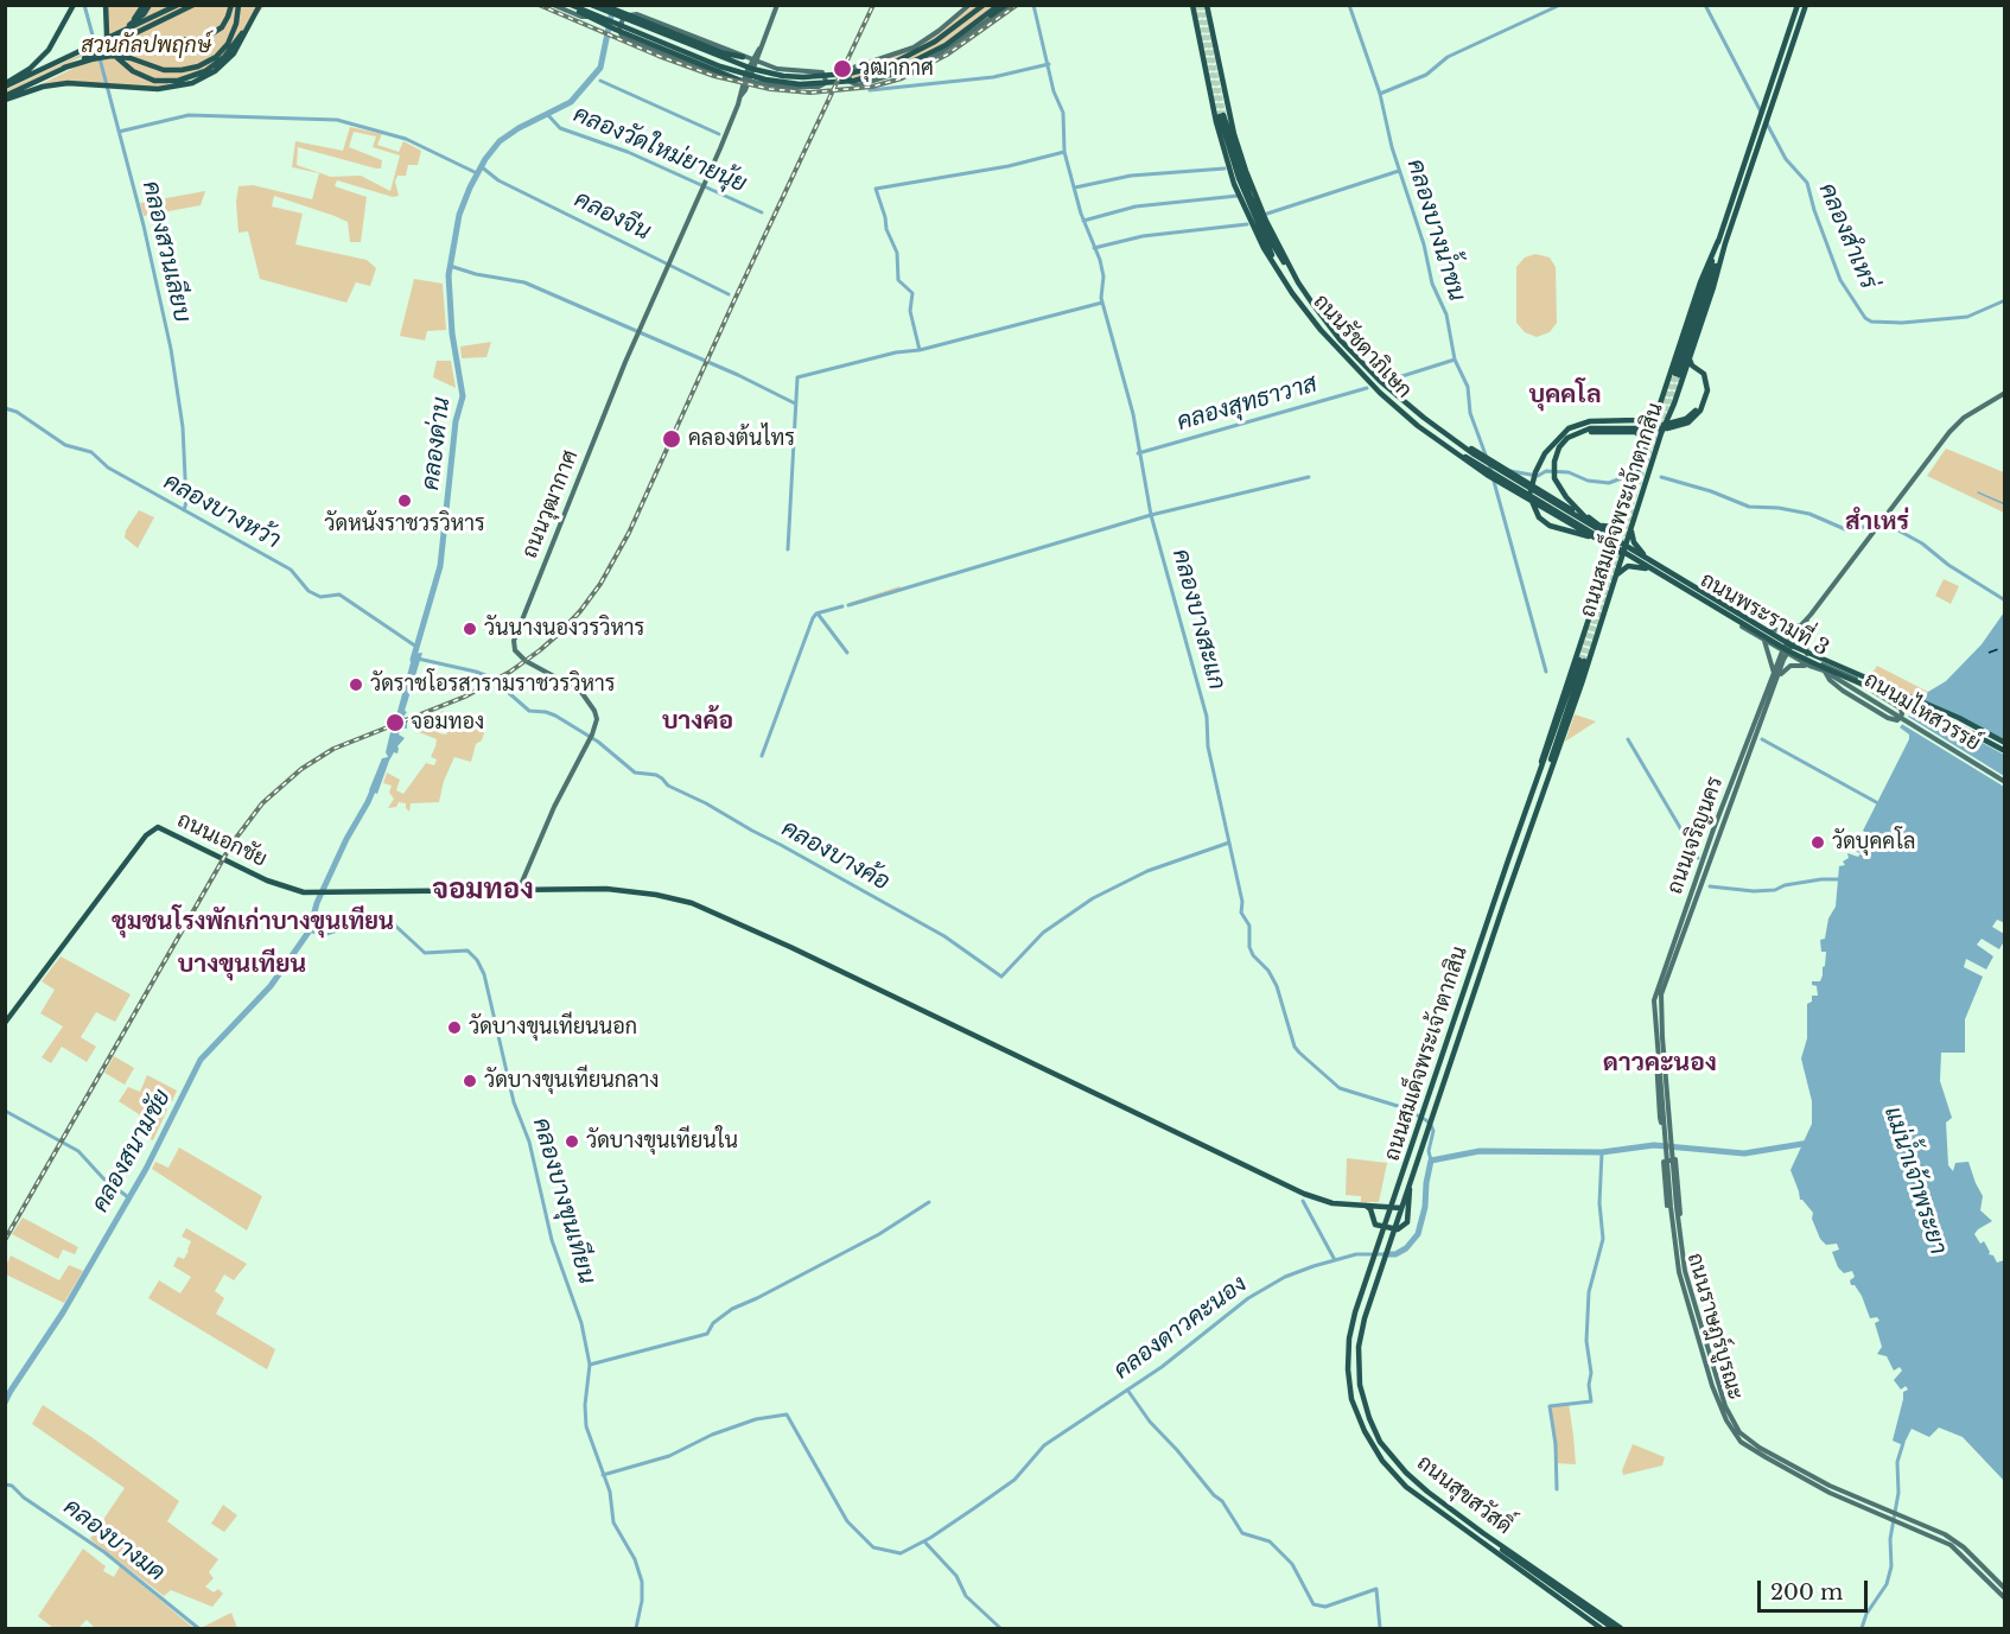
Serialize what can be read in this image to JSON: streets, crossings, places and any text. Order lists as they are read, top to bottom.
{
  "streets": {
    "main road": [
      "ถนนรัชดาภิเษก",
      "ถนนวุฒากาศ",
      "ถนนสมเด็จพระเจ้าตากสิน",
      "ถนนพระรามที่ 3",
      "ถนนมไหสวรรย์",
      "ถนนเจริญนคร",
      "ถนนเอกชัย",
      "ถนนราษฎร์บูรณะ",
      "ถนนสุขสวัสดิ์"
    ]
  },
  "crossings": [
    ["ถนนรัชดาภิเษก", "ถนนสมเด็จพระเจ้าตากสิน"],
    ["ถนนรัชดาภิเษก", "ถนนพระรามที่ 3"],
    ["ถนนรัชดาภิเษก", "ถนนมไหสวรรย์"],
    ["ถนนวุฒากาศ", "ถนนเอกชัย"],
    ["ถนนสมเด็จพระเจ้าตากสิน", "ถนนพระรามที่ 3"],
    ["ถนนสมเด็จพระเจ้าตากสิน", "ถนนมไหสวรรย์"],
    ["ถนนสมเด็จพระเจ้าตากสิน", "ถนนเอกชัย"],
    ["ถนนสมเด็จพระเจ้าตากสิน", "ถนนสุขสวัสดิ์"],
    ["ถนนมไหสวรรย์", "ถนนเจริญนคร"],
    ["ถนนเจริญนคร", "ถนนราษฎร์บูรณะ"]
  ],
  "districts": [
    "บุคคโล",
    "สำเหร่",
    "บางค้อ",
    "จอมทอง",
    "ชุมชนโรงพักเก่าบางขุนเทียน",
    "บางขุนเทียน",
    "ดาวคะนอง"
  ],
  "water": [
    "คลองวัดใหม่ยายนุ้ย",
    "คลองจีน",
    "คลองบางน้ำชน",
    "คลองสำเหร่",
    "คลองสวนเลียบ",
    "คลองสุทธาวาส",
    "คลองด่าน",
    "คลองบางหว้า",
    "คลองบางสะแก",
    "คลองบางค้อ",
    "คลองสนามชัย",
    "แม่น้ำเจ้าพระยา",
    "คลองบางขุนเทียน",
    "คลองดาวคะนอง",
    "คลองบางมด"
  ],
  "parks": ["สวนกัลปพฤกษ์"],
  "places": [
    "วุฒากาศ",
    "คลองต้นไทร",
    "วัดหนังราชวรวิหาร",
    "วันนางนองวรวิหาร",
    "วัดราชโอรสารามราชวรวิหาร",
    "จอมทอง",
    "วัดบุคคโล",
    "วัดบางขุนเทียนนอก",
    "วัดบางขุนเทียนกลาง",
    "วัดบางขุนเทียนใน"
  ],
  "scale_bar": "200 m"
}
